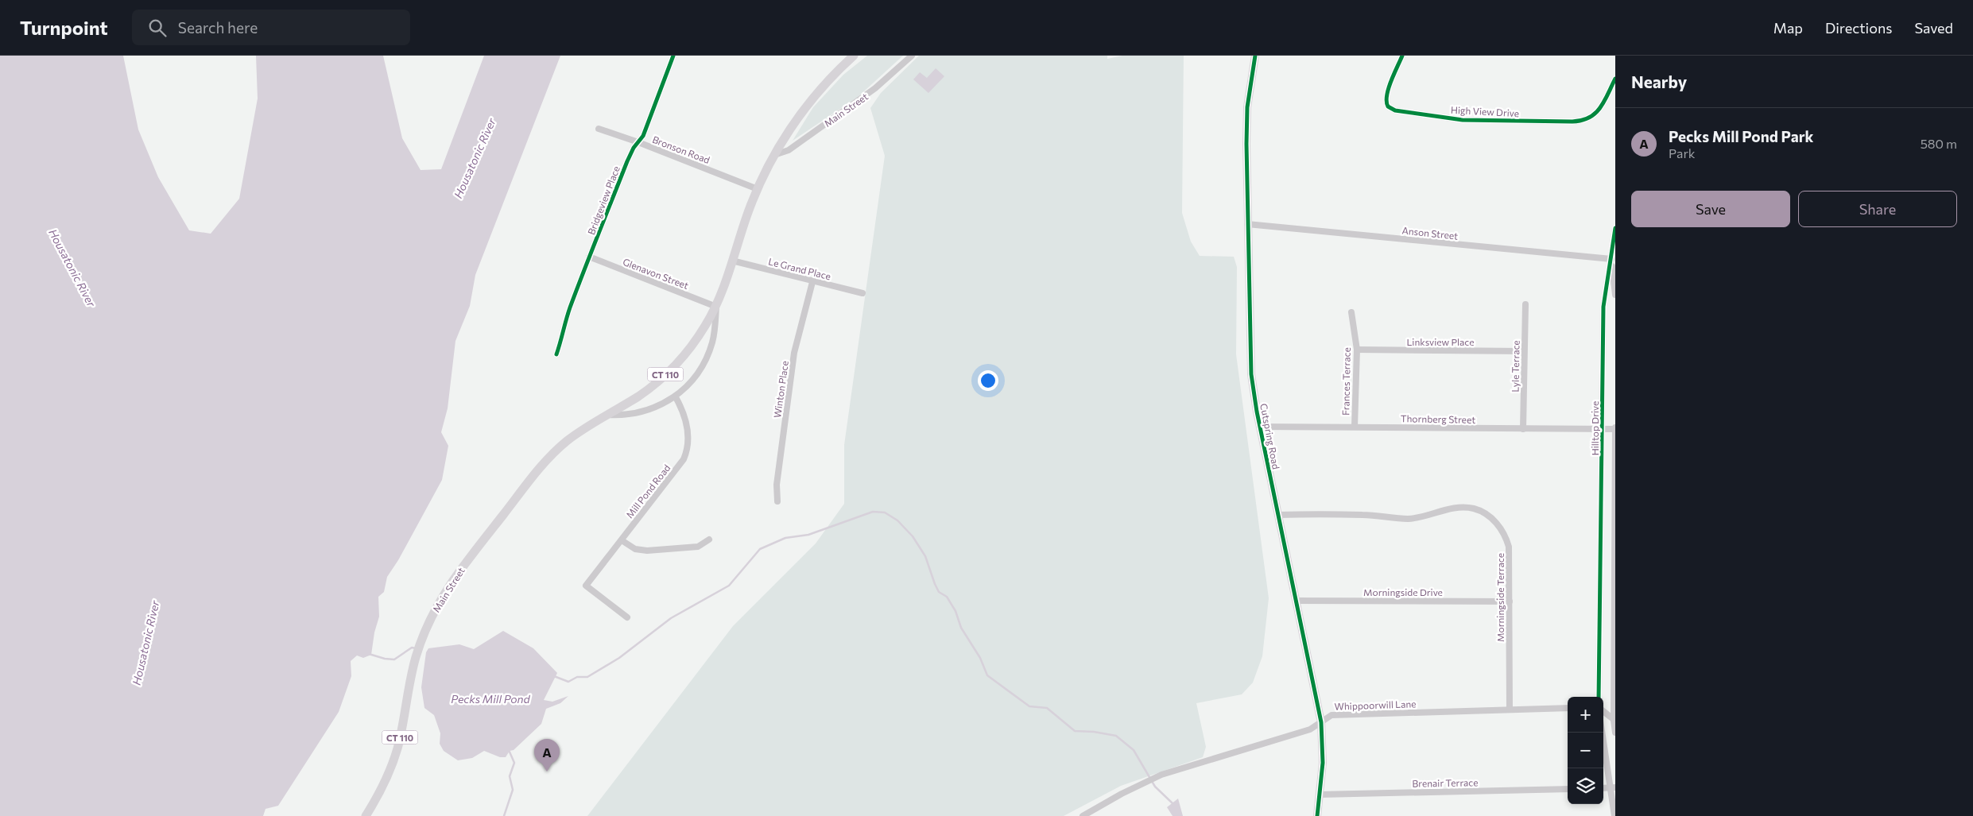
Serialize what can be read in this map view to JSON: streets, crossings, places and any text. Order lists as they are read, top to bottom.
{
  "streets": {
    "main road": ["Main Street", "CT 110"],
    "street": [
      "High View Drive",
      "Bronson Road",
      "Bridgeview Place",
      "Anson Street",
      "Le Grand Place",
      "Glenavon Street",
      "Linksview Place",
      "Lyle Terrace",
      "Frances Terrace",
      "Winton Place",
      "Thornberg Street",
      "Hilltop Drive",
      "Cutspring Road",
      "Mill Pond Road",
      "Morningside Drive",
      "Morningside Terrace",
      "Whippoorwill Lane",
      "Brenair Terrace"
    ]
  },
  "crossings": [
    ["Main Street", "Bronson Road"],
    ["Main Street", "Le Grand Place"],
    ["Main Street", "Glenavon Street"],
    ["Main Street", "Mill Pond Road"],
    ["Bronson Road", "Bridgeview Place"],
    ["Bridgeview Place", "Glenavon Street"],
    ["Anson Street", "Hilltop Drive"],
    ["Anson Street", "Cutspring Road"],
    ["Le Grand Place", "Winton Place"],
    ["Linksview Place", "Lyle Terrace"],
    ["Linksview Place", "Frances Terrace"],
    ["Lyle Terrace", "Thornberg Street"],
    ["Frances Terrace", "Thornberg Street"],
    ["Thornberg Street", "Hilltop Drive"],
    ["Thornberg Street", "Cutspring Road"],
    ["Cutspring Road", "Morningside Drive"],
    ["Cutspring Road", "Morningside Terrace"],
    ["Cutspring Road", "Whippoorwill Lane"],
    ["Cutspring Road", "Brenair Terrace"],
    ["Morningside Drive", "Morningside Terrace"],
    ["Morningside Terrace", "Whippoorwill Lane"]
  ],
  "water": ["Housatonic River", "Pecks Mill Pond"],
  "page": {
    "header": "Turnpoint",
    "search": "Search here",
    "nav": ["Map", "Directions", "Saved"],
    "heading": "Nearby",
    "list": [
      {
        "mark": "A",
        "name": "Pecks Mill Pond Park",
        "note": "Park",
        "value": "580 m"
      }
    ],
    "buttons": ["Save", "Share"],
    "map_buttons": ["+", "−"],
    "pins": "A"
  }
}
